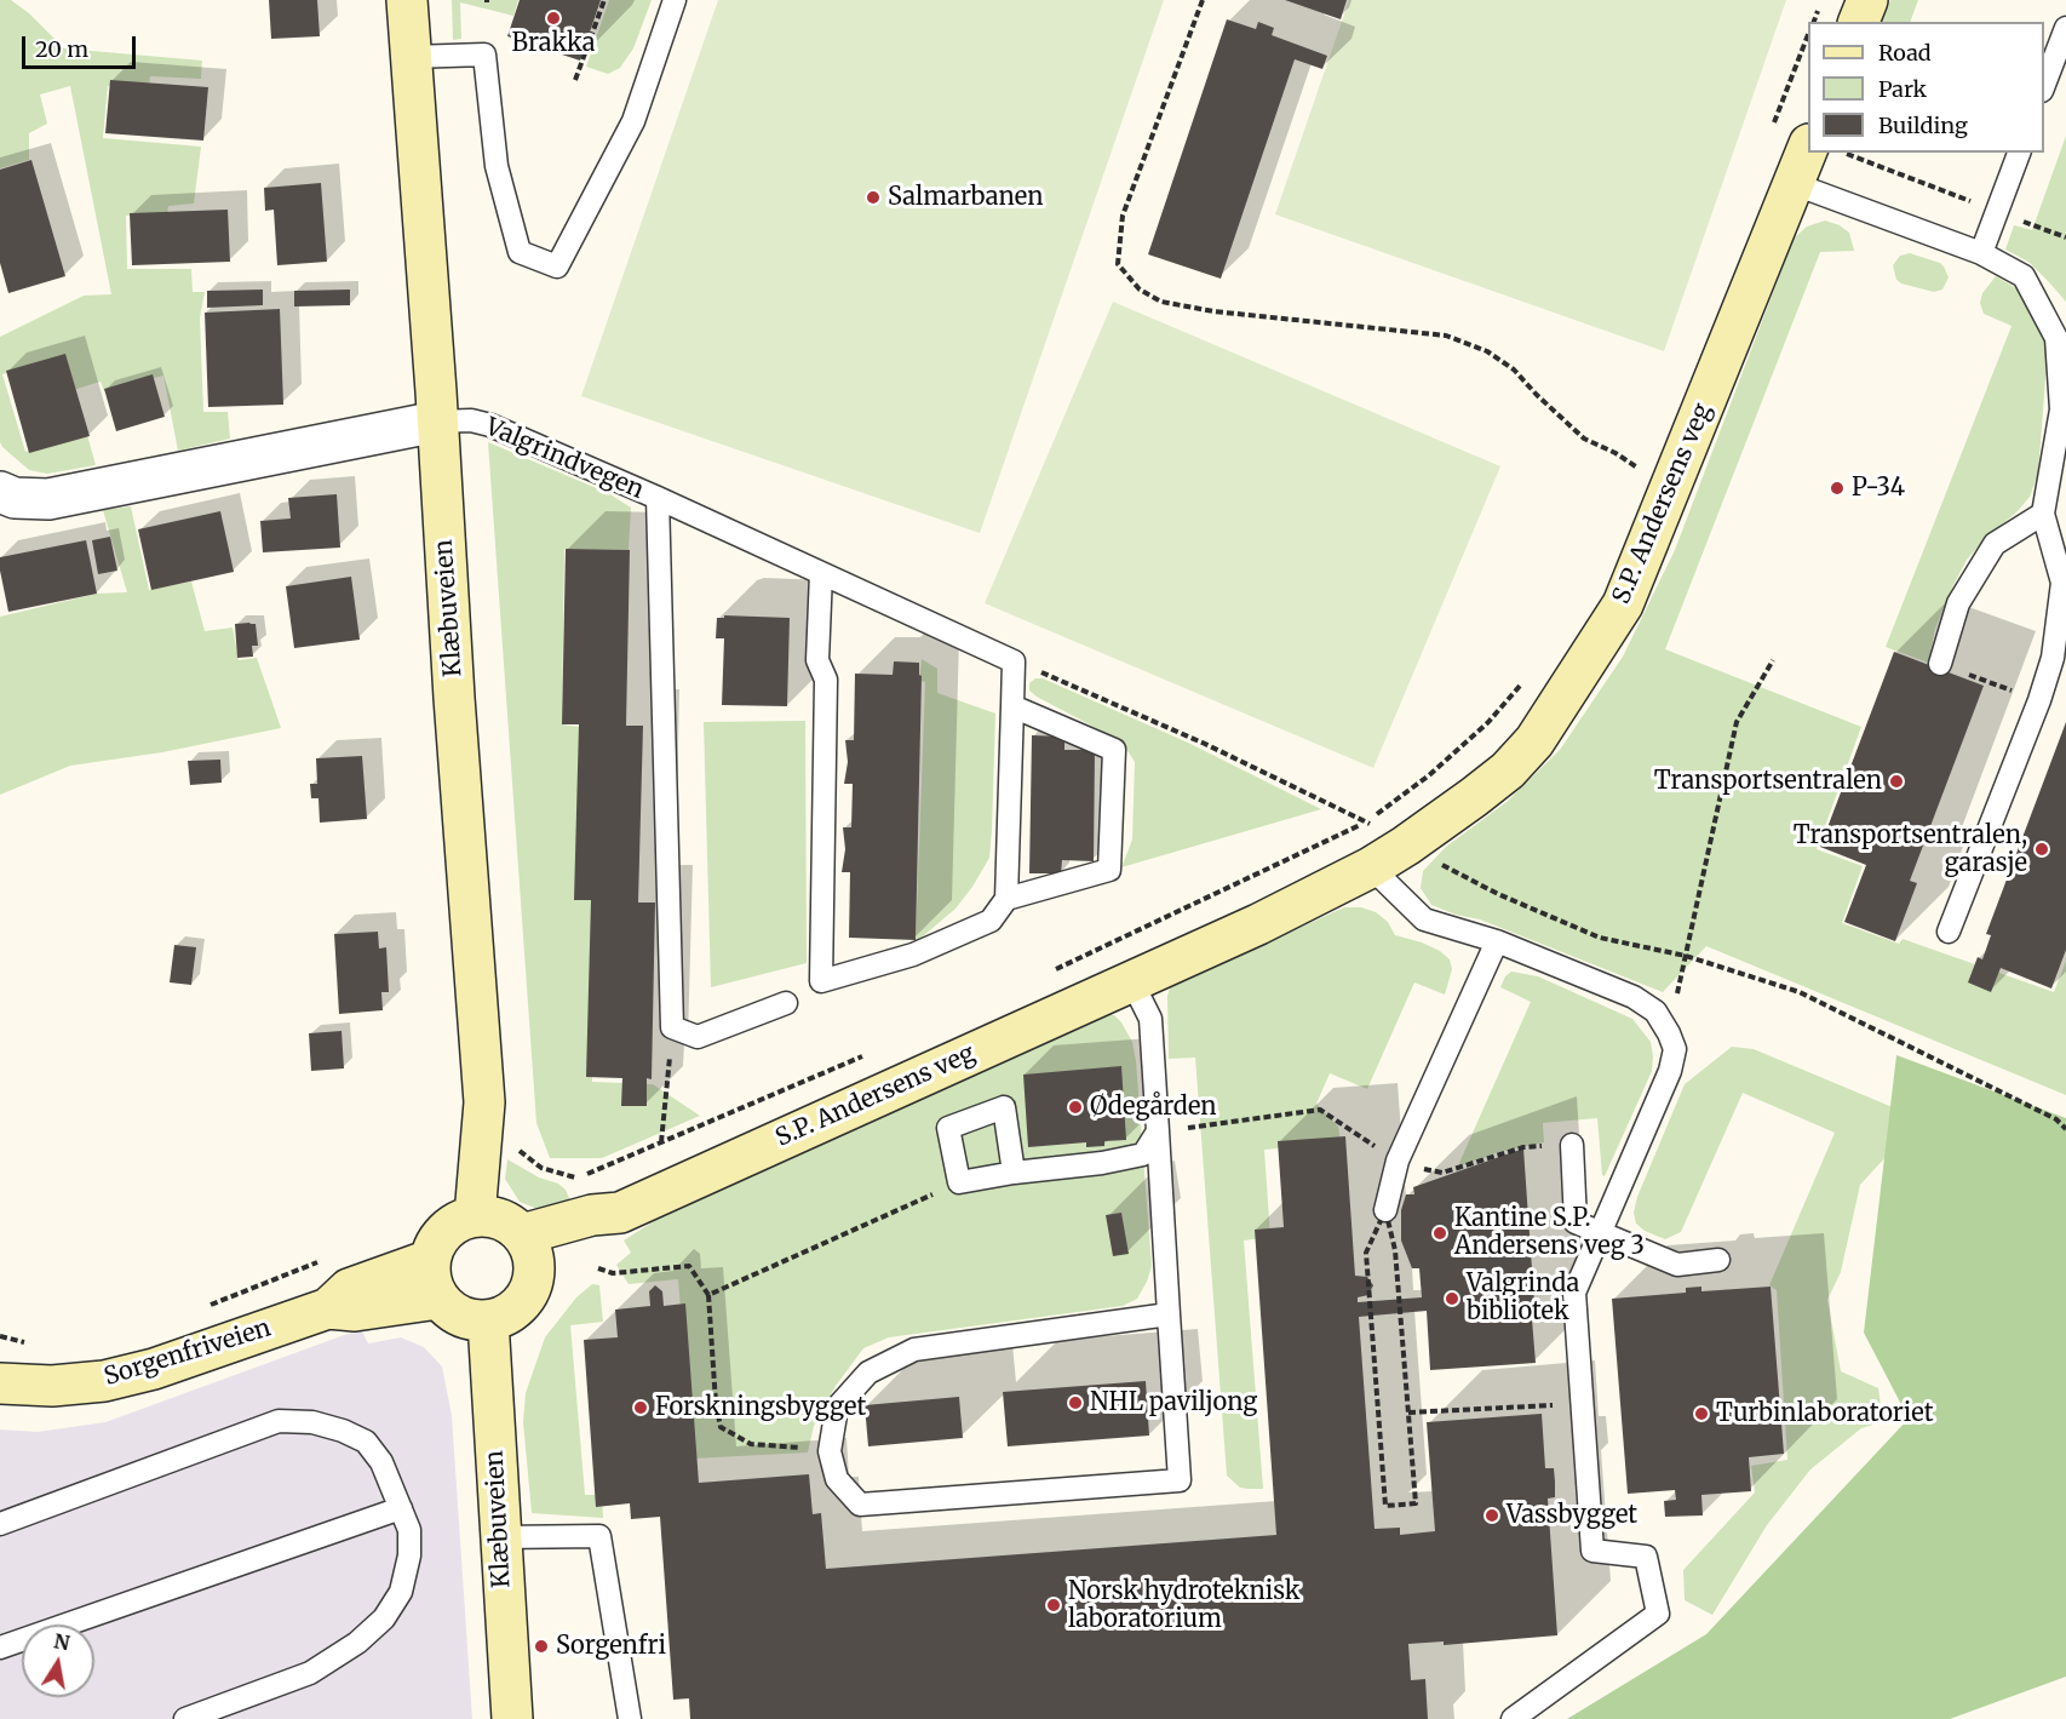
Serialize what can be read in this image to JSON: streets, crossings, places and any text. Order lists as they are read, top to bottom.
{
  "streets": {
    "street": [
      "Valgrindvegen",
      "S.P. Andersens veg",
      "Klæbuveien",
      "Sorgenfriveien"
    ]
  },
  "crossings": [
    ["Valgrindvegen", "Klæbuveien"],
    ["S.P. Andersens veg", "Klæbuveien"],
    ["S.P. Andersens veg", "Sorgenfriveien"],
    ["Klæbuveien", "Sorgenfriveien"]
  ],
  "places": [
    "Brakka",
    "Salmarbanen",
    "P-34",
    "Transportsentralen",
    "Transportsentralen, garasje",
    "Ødegården",
    "Kantine S.P. Andersens veg 3",
    "Valgrinda bibliotek",
    "NHL paviljong",
    "Forskningsbygget",
    "Turbinlaboratoriet",
    "Vassbygget",
    "Norsk hydroteknisk laboratorium",
    "Sorgenfri"
  ],
  "legend": ["Road", "Park", "Building"],
  "scale_bar": "20 m",
  "north": "top"
}
